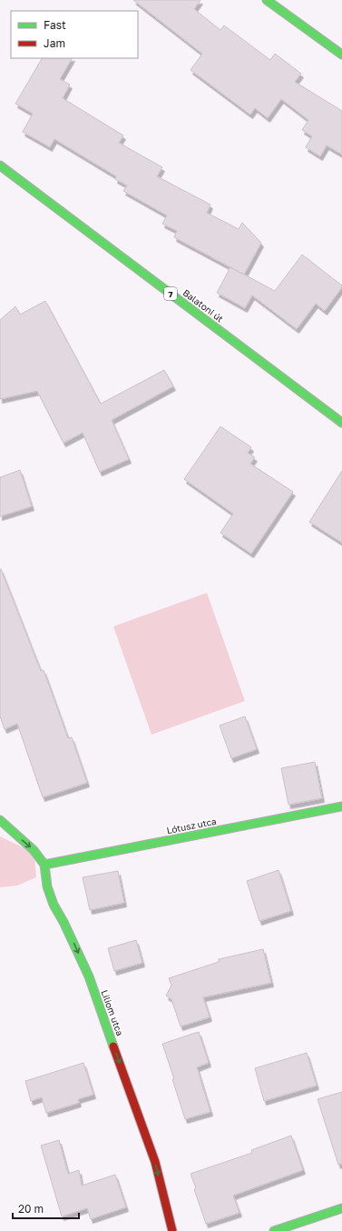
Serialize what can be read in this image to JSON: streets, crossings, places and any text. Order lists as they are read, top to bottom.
{
  "streets": {
    "street": [
      "7",
      "Balatoni út",
      "Lótusz utca",
      "Liliom utca"
    ]
  },
  "crossings": [
    ["Lótusz utca", "Liliom utca"]
  ],
  "one_way": ["Liliom utca"],
  "legend": ["Fast", "Jam"],
  "scale_bar": "20 m"
}
